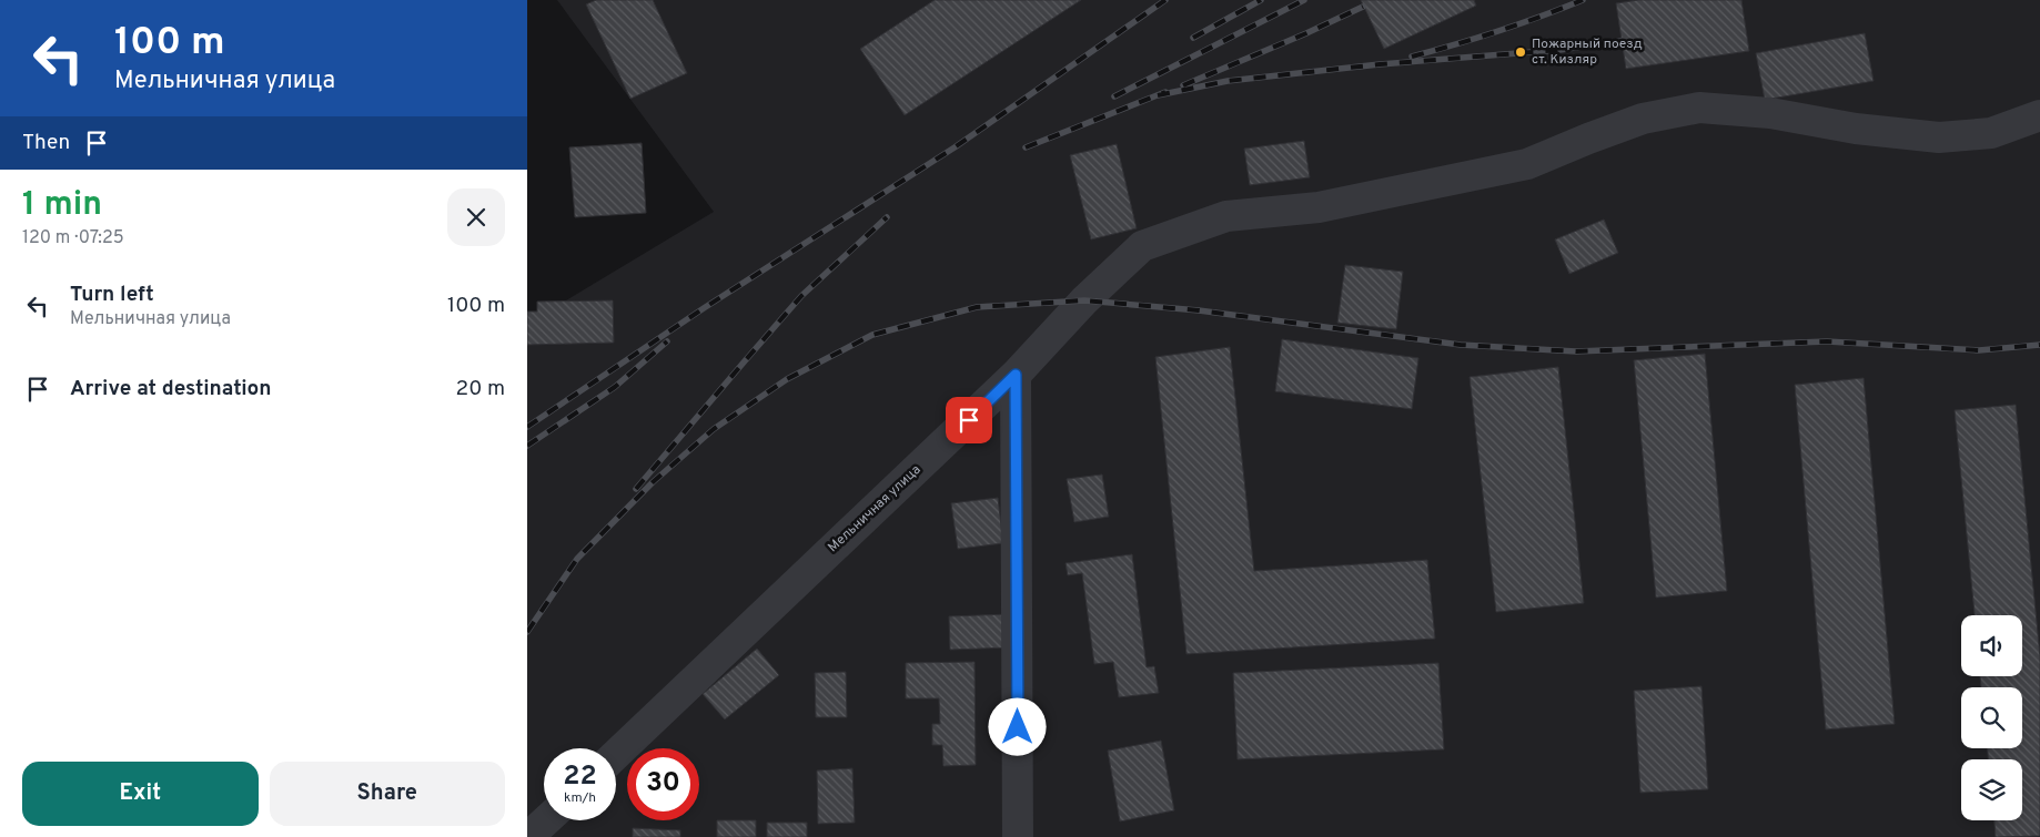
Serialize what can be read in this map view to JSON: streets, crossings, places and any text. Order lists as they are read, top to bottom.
{
  "streets": {
    "street": ["Мельничная улица"]
  },
  "places": ["Пожарный поезд ст. Кизляр"],
  "page": {
    "turn": ["100 m", "Мельничная улица"],
    "then": "Then",
    "heading": ["1 min", "120 m · 07:25"],
    "list": [
      {
        "name": "Turn left",
        "note": "Мельничная улица",
        "value": "100 m"
      },
      {
        "name": "Arrive at destination",
        "value": "20 m"
      }
    ],
    "speed": "22 km/h",
    "limit": "30",
    "buttons": ["Exit", "Share"]
  }
}
